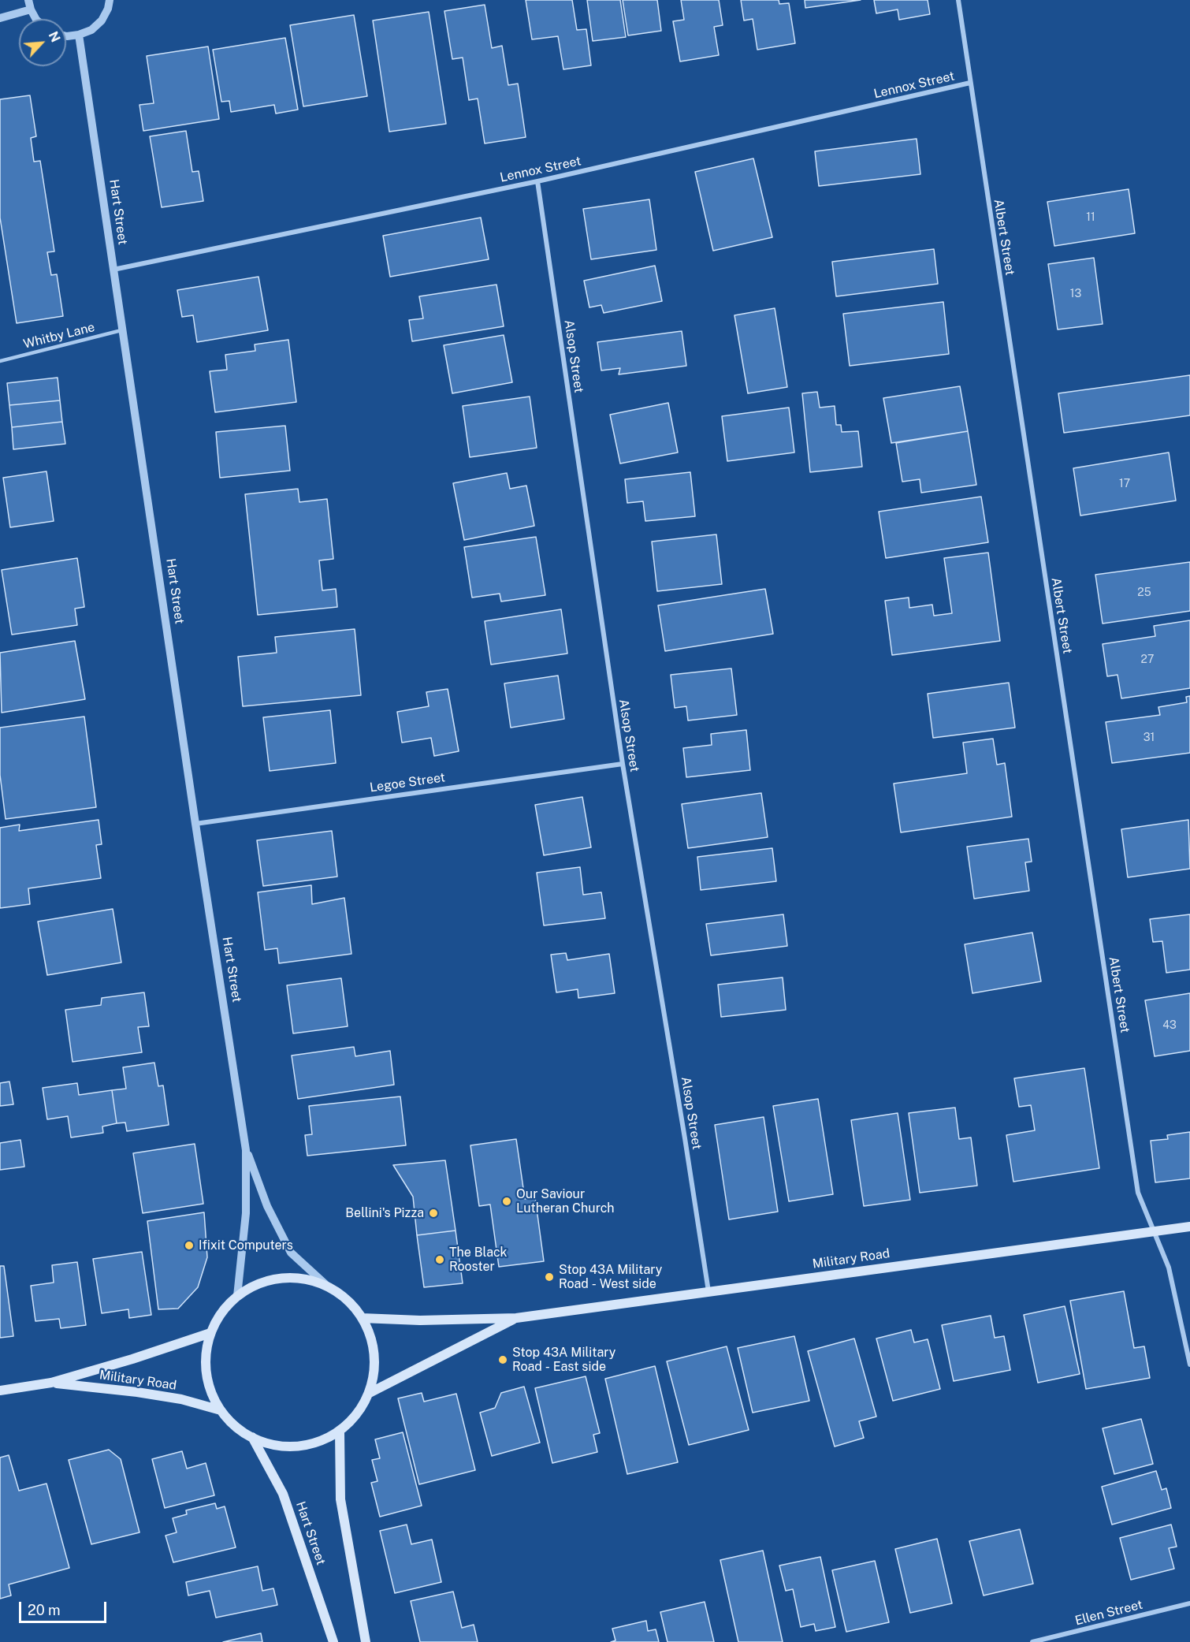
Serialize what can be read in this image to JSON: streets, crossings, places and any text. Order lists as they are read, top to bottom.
{
  "streets": {
    "main road": ["Hart Street", "Military Road"],
    "street": [
      "Lennox Street",
      "Albert Street",
      "Alsop Street",
      "Legoe Street",
      "Ellen Street"
    ],
    "lane": ["Whitby Lane"]
  },
  "crossings": [
    ["Lennox Street", "Hart Street"],
    ["Lennox Street", "Albert Street"],
    ["Lennox Street", "Alsop Street"],
    ["Hart Street", "Whitby Lane"],
    ["Hart Street", "Legoe Street"],
    ["Hart Street", "Military Road"],
    ["Albert Street", "Military Road"],
    ["Alsop Street", "Legoe Street"],
    ["Alsop Street", "Military Road"]
  ],
  "places": [
    "Our Saviour Lutheran Church",
    "Bellini's Pizza",
    "Ifixit Computers",
    "The Black Rooster",
    "Stop 43A Military Road - West side",
    "Stop 43A Military Road - East side"
  ],
  "house_numbers": [
    "11",
    "13",
    "17",
    "25",
    "27",
    "31",
    "43"
  ],
  "scale_bar": "20 m",
  "north": "top right"
}
